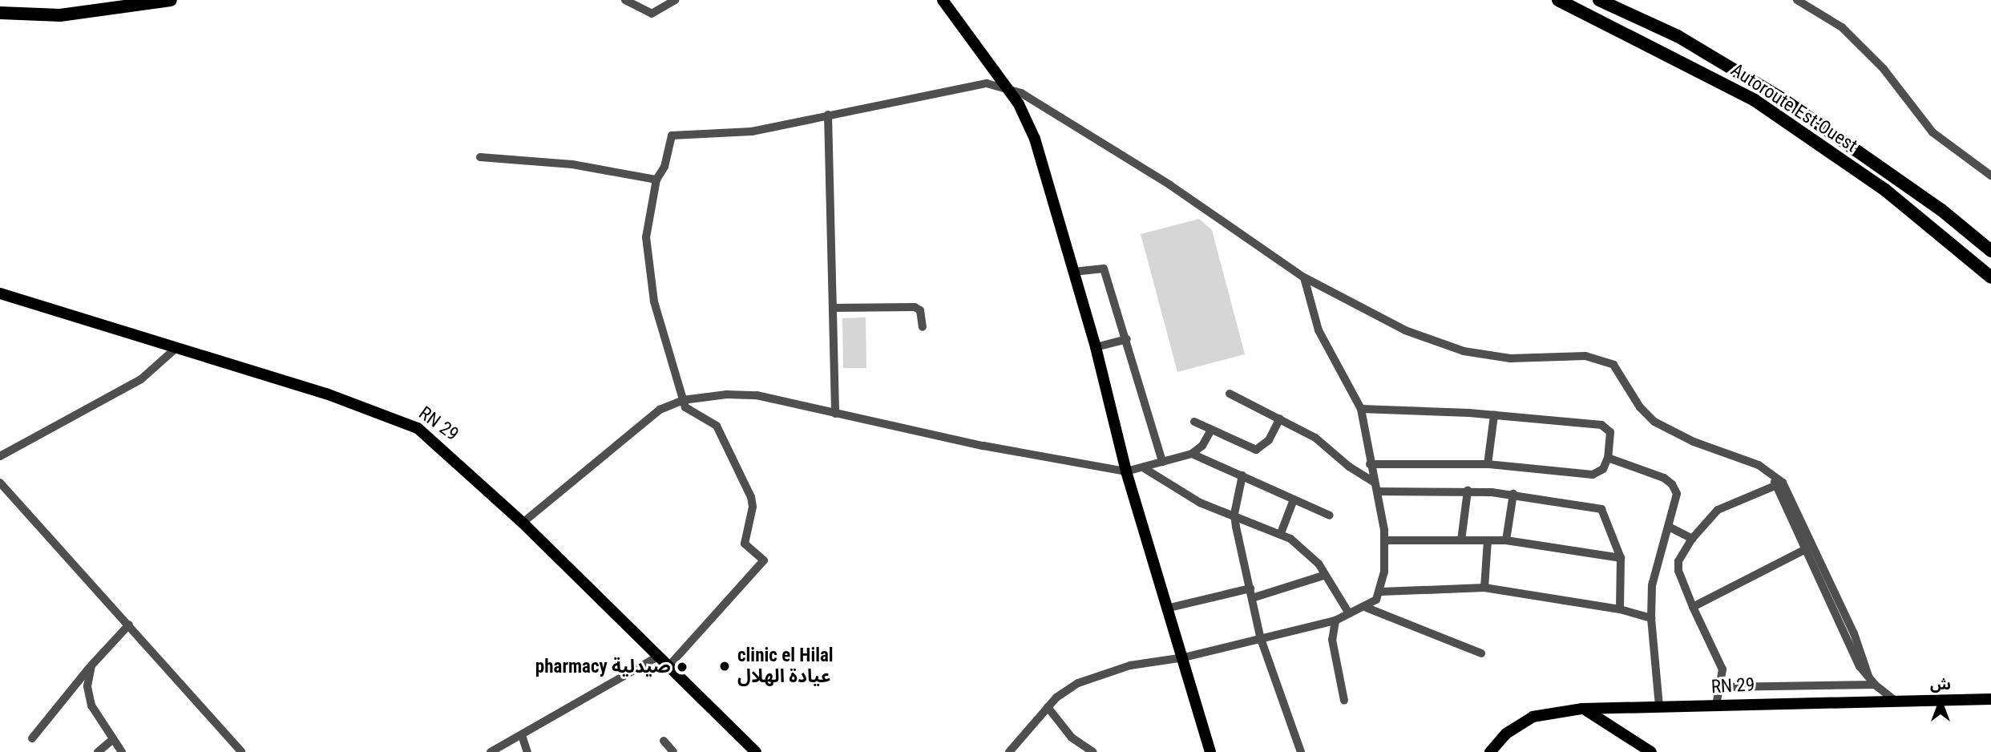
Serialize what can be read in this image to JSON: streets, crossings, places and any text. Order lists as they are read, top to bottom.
{
  "streets": {
    "highway": ["Autoroute Est-Ouest"],
    "main road": ["RN 29"]
  },
  "places": ["clinic el Hilal عيادة الهلال", "pharmacy صيدلية"],
  "north": "top"
}
